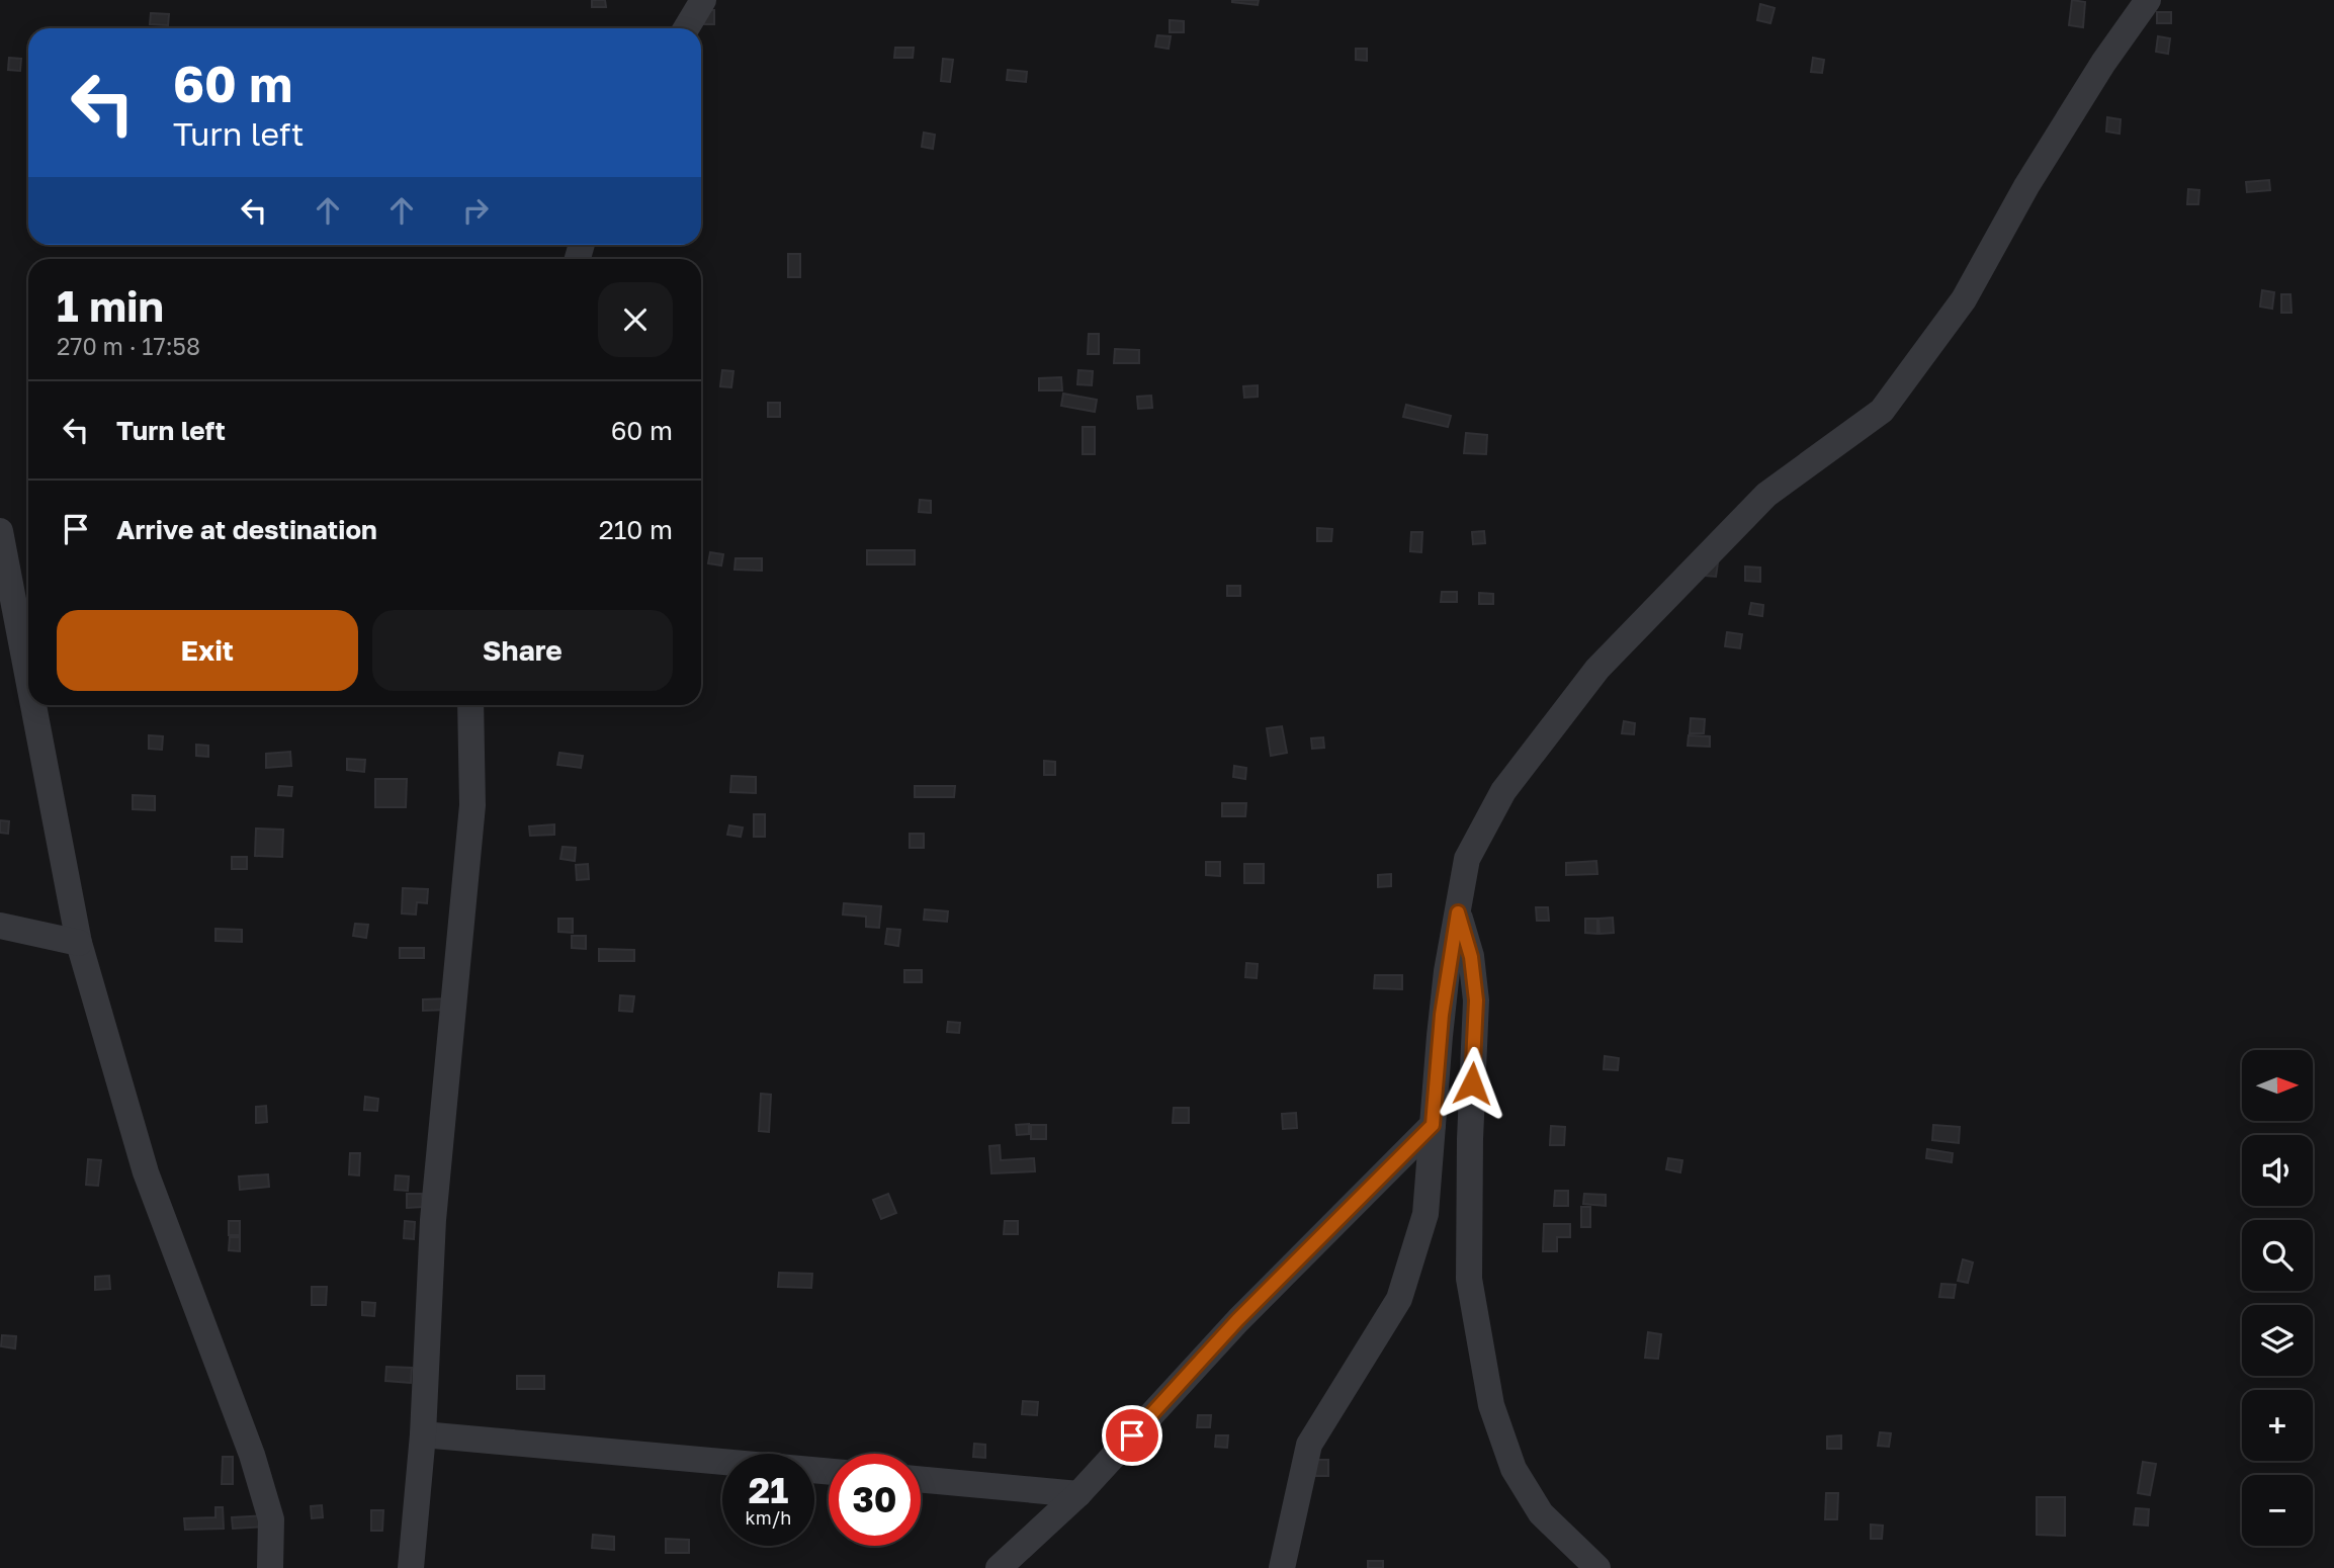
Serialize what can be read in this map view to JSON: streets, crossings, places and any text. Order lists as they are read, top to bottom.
{
  "north": "right",
  "page": {
    "turn": ["60 m", "Turn left"],
    "heading": ["1 min", "270 m · 17:58"],
    "list": [
      {
        "name": "Turn left",
        "value": "60 m"
      },
      {
        "name": "Arrive at destination",
        "value": "210 m"
      }
    ],
    "buttons": ["Exit", "Share"],
    "map_buttons": ["+", "−"],
    "speed": "21 km/h",
    "limit": "30"
  }
}
